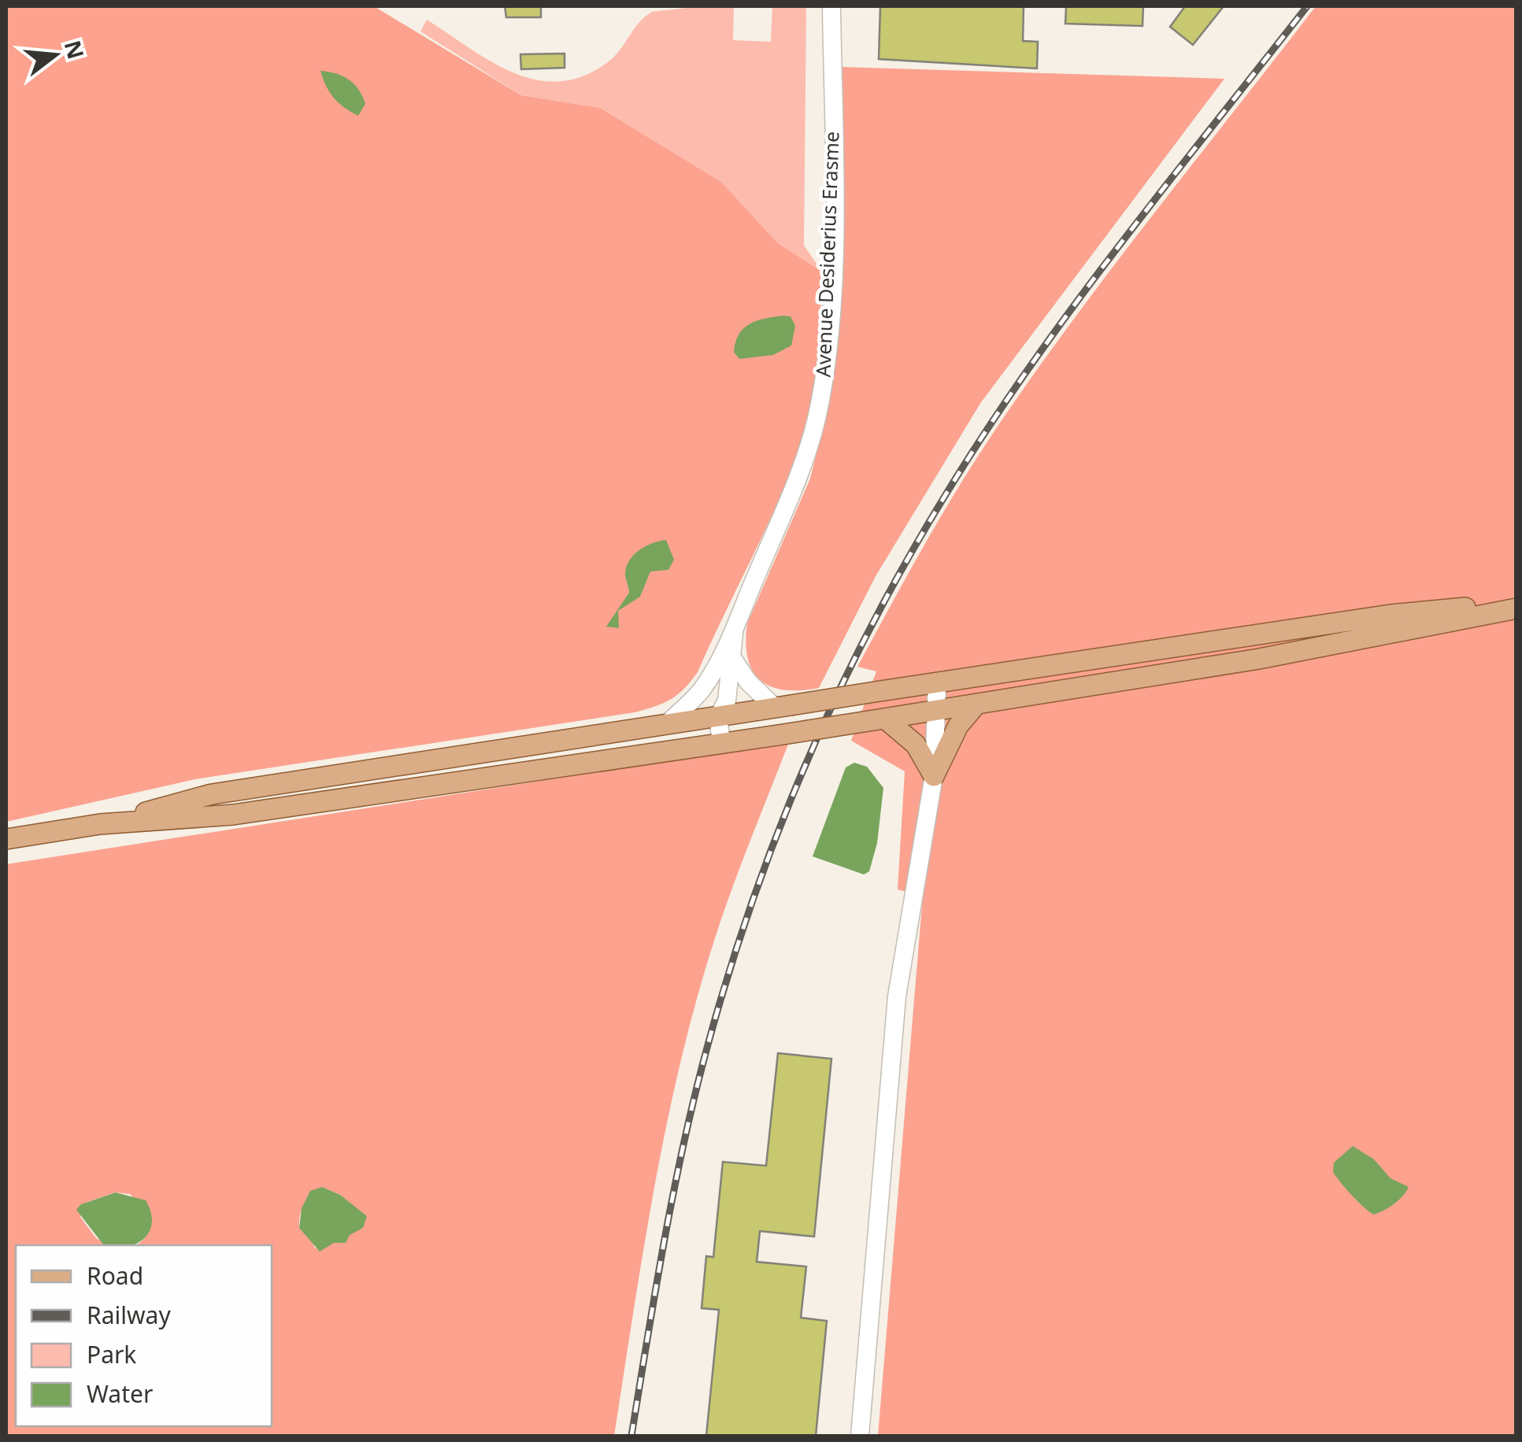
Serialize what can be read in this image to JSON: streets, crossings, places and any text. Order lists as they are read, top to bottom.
{
  "streets": {
    "main road": ["Avenue Desiderius Erasme"]
  },
  "legend": [
    "Road",
    "Railway",
    "Park",
    "Water"
  ],
  "north": "right"
}
